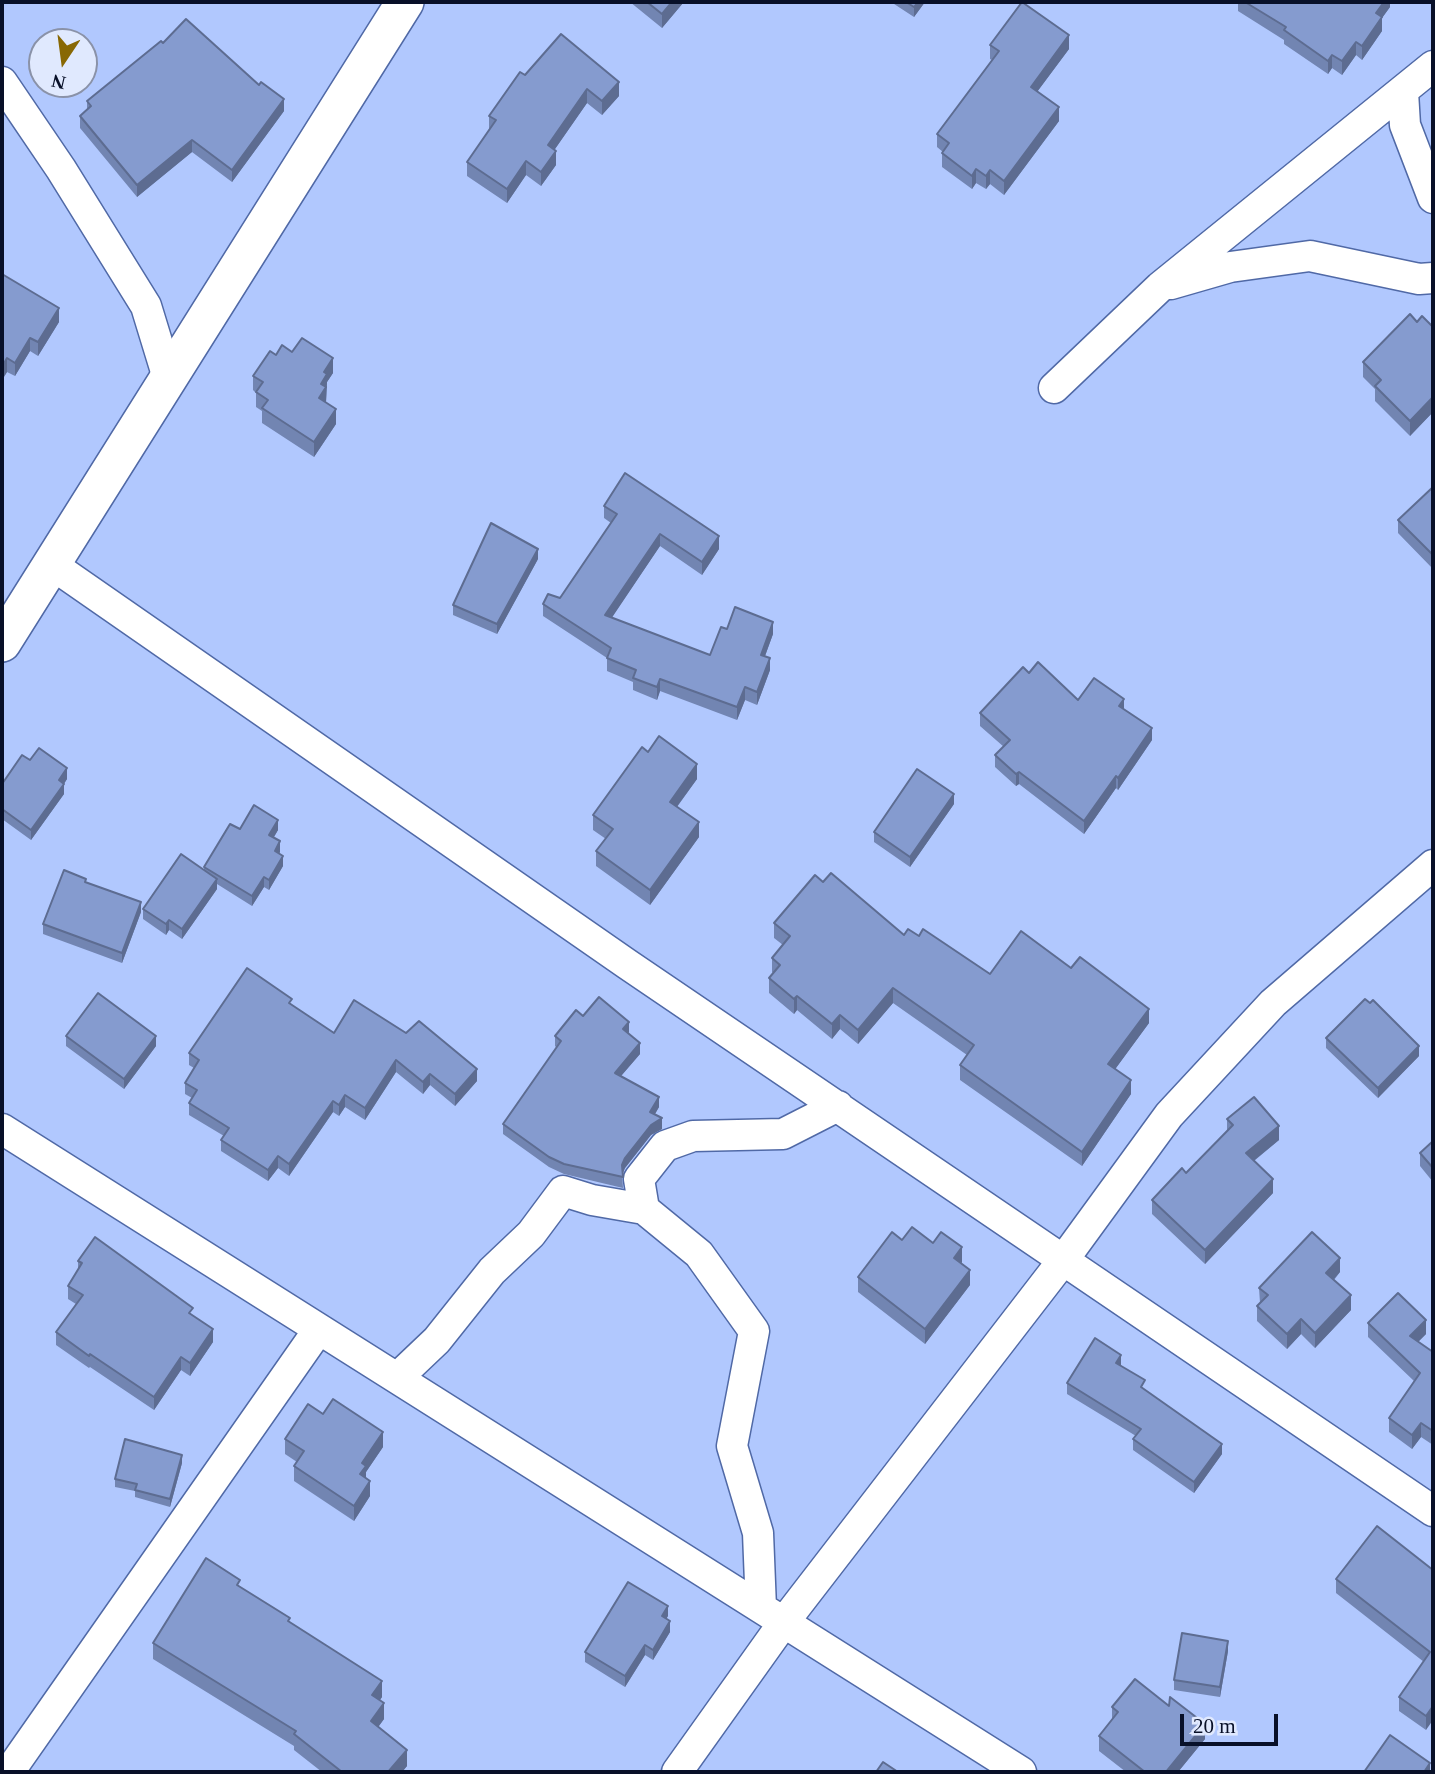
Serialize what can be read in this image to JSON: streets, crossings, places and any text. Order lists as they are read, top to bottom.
{
  "scale_bar": "20 m",
  "north": "bottom"
}
